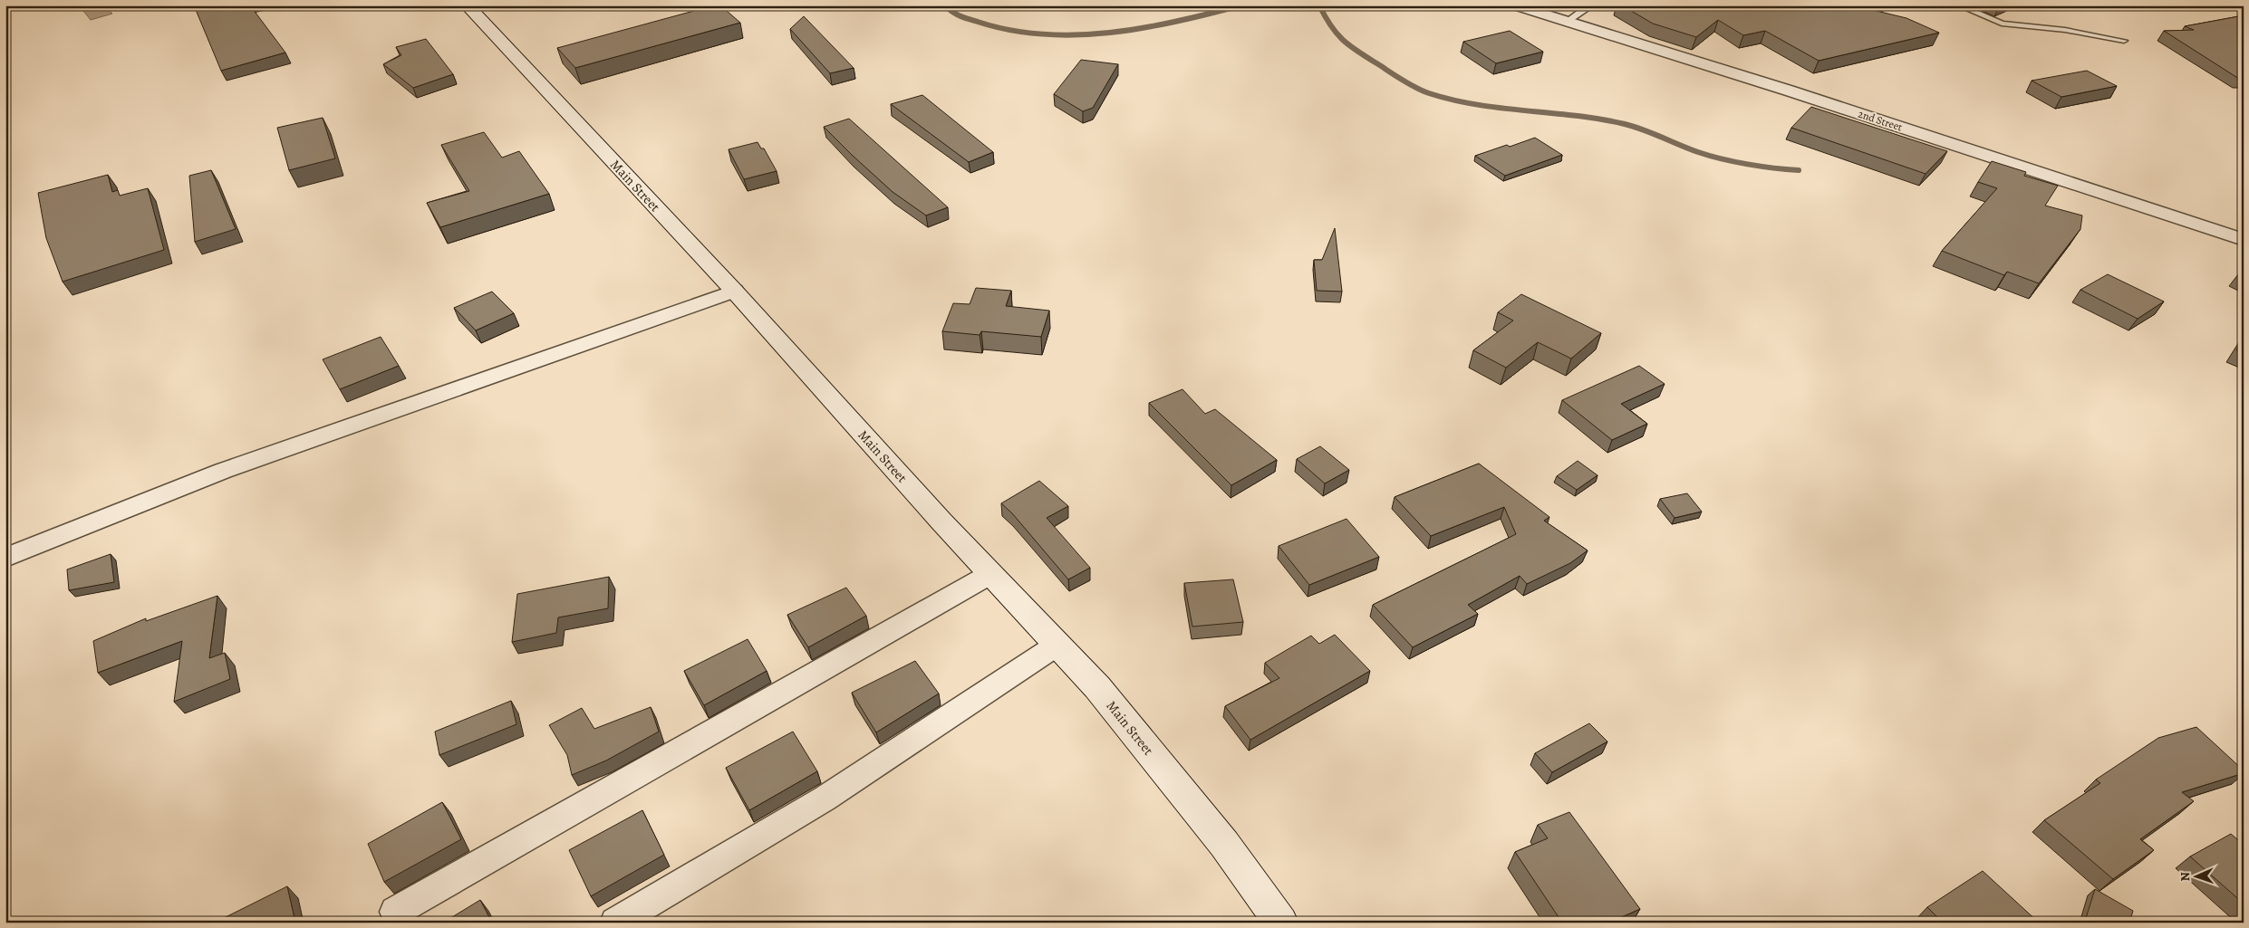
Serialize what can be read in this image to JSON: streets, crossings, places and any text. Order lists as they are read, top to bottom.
{
  "streets": {
    "main road": ["Main Street"],
    "street": ["2nd Street"]
  },
  "north": "left"
}
